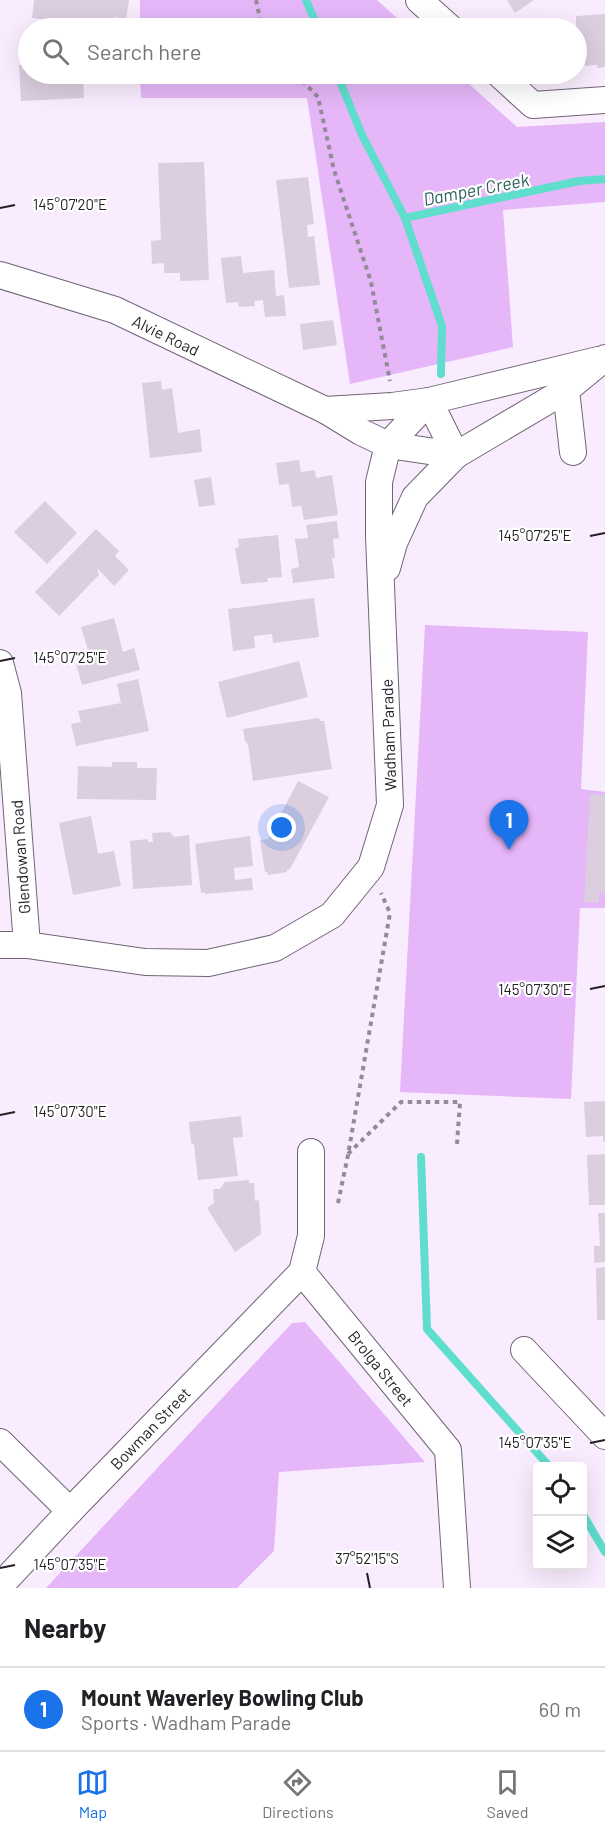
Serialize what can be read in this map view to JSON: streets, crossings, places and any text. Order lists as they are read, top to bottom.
{
  "streets": {
    "street": [
      "Alvie Road",
      "Wadham Parade",
      "Glendowan Road",
      "Brolga Street",
      "Bowman Street"
    ]
  },
  "crossings": [
    ["Alvie Road", "Wadham Parade"],
    ["Wadham Parade", "Glendowan Road"],
    ["Brolga Street", "Bowman Street"]
  ],
  "water": ["Damper Creek"],
  "page": {
    "search": "Search here",
    "pins": "1",
    "heading": "Nearby",
    "list": [
      {
        "mark": "1",
        "name": "Mount Waverley Bowling Club",
        "note": "Sports · Wadham Parade",
        "value": "60 m"
      }
    ],
    "nav": ["Map", "Directions", "Saved"]
  },
  "coordinates": [
    "145°07'20\"E",
    "145°07'25\"E",
    "145°07'30\"E",
    "145°07'35\"E",
    "37°52'15\"S"
  ]
}
